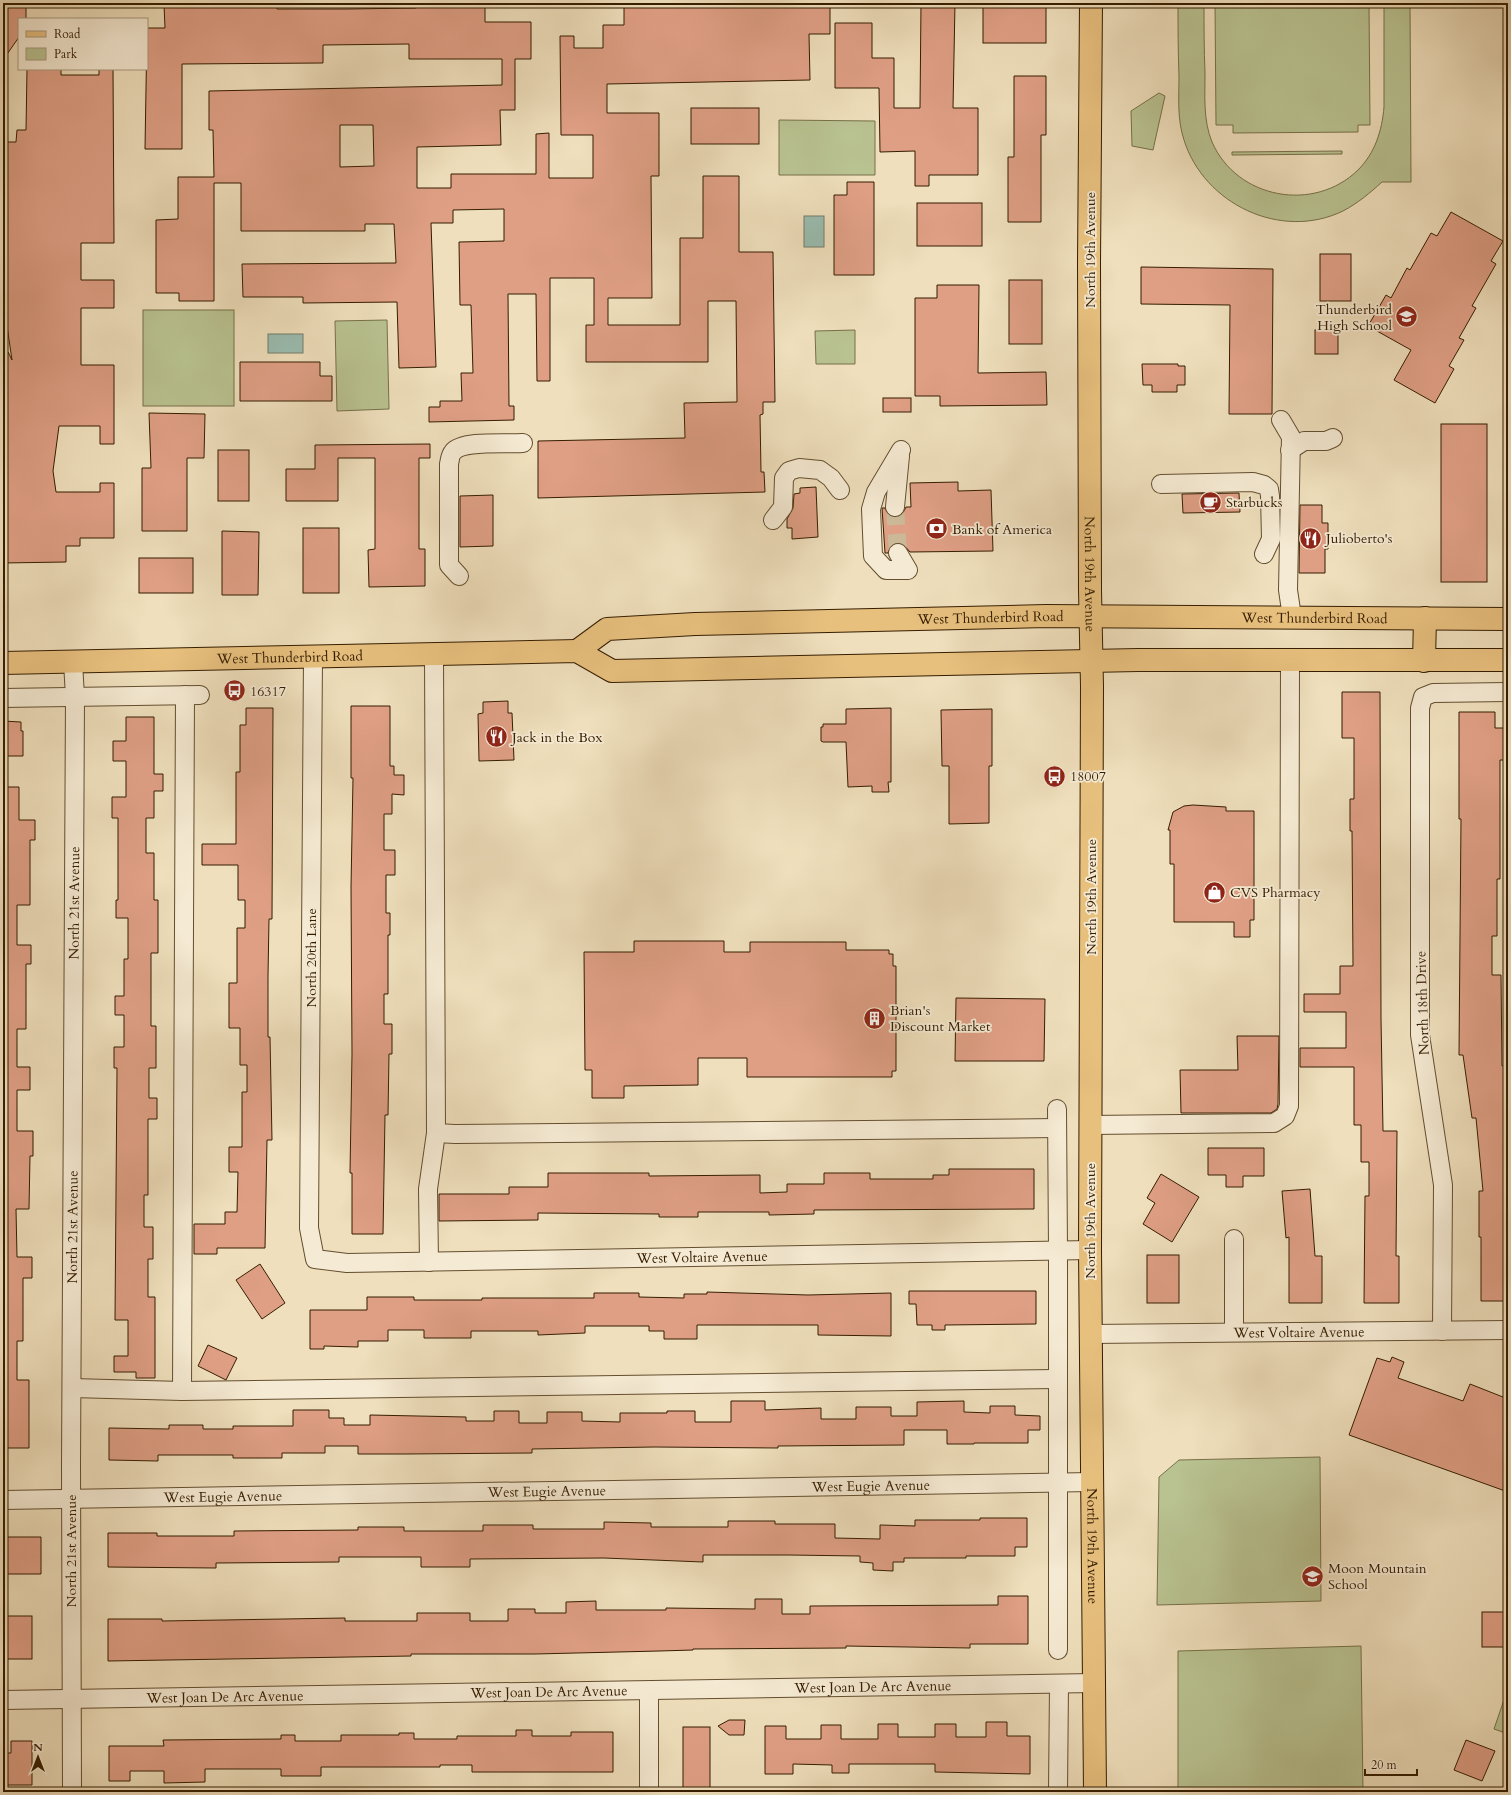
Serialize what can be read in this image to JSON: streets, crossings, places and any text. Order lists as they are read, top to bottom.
{
  "streets": {
    "main road": ["North 19th Avenue", "West Thunderbird Road"],
    "street": [
      "North 21st Avenue",
      "North 20th Lane",
      "North 18th Drive",
      "West Voltaire Avenue",
      "West Eugie Avenue",
      "West Joan De Arc Avenue"
    ]
  },
  "crossings": [
    ["North 19th Avenue", "West Thunderbird Road"],
    ["North 19th Avenue", "West Voltaire Avenue"],
    ["North 19th Avenue", "West Eugie Avenue"],
    ["North 19th Avenue", "West Joan De Arc Avenue"],
    ["West Thunderbird Road", "North 21st Avenue"],
    ["West Thunderbird Road", "North 20th Lane"],
    ["North 21st Avenue", "West Eugie Avenue"],
    ["North 21st Avenue", "West Joan De Arc Avenue"],
    ["North 20th Lane", "West Voltaire Avenue"],
    ["North 18th Drive", "West Voltaire Avenue"]
  ],
  "places": {
    "school or university": ["Thunderbird High School", "Moon Mountain School"],
    "cafe": ["Starbucks"],
    "bank": ["Bank of America"],
    "restaurant": ["Julioberto's", "Jack in the Box"],
    "bus stop": ["16317", "18007"],
    "shop": ["CVS Pharmacy"],
    "building": ["Brian's Discount Market"]
  },
  "legend": ["Road", "Park"],
  "scale_bar": "20 m",
  "north": "top"
}
